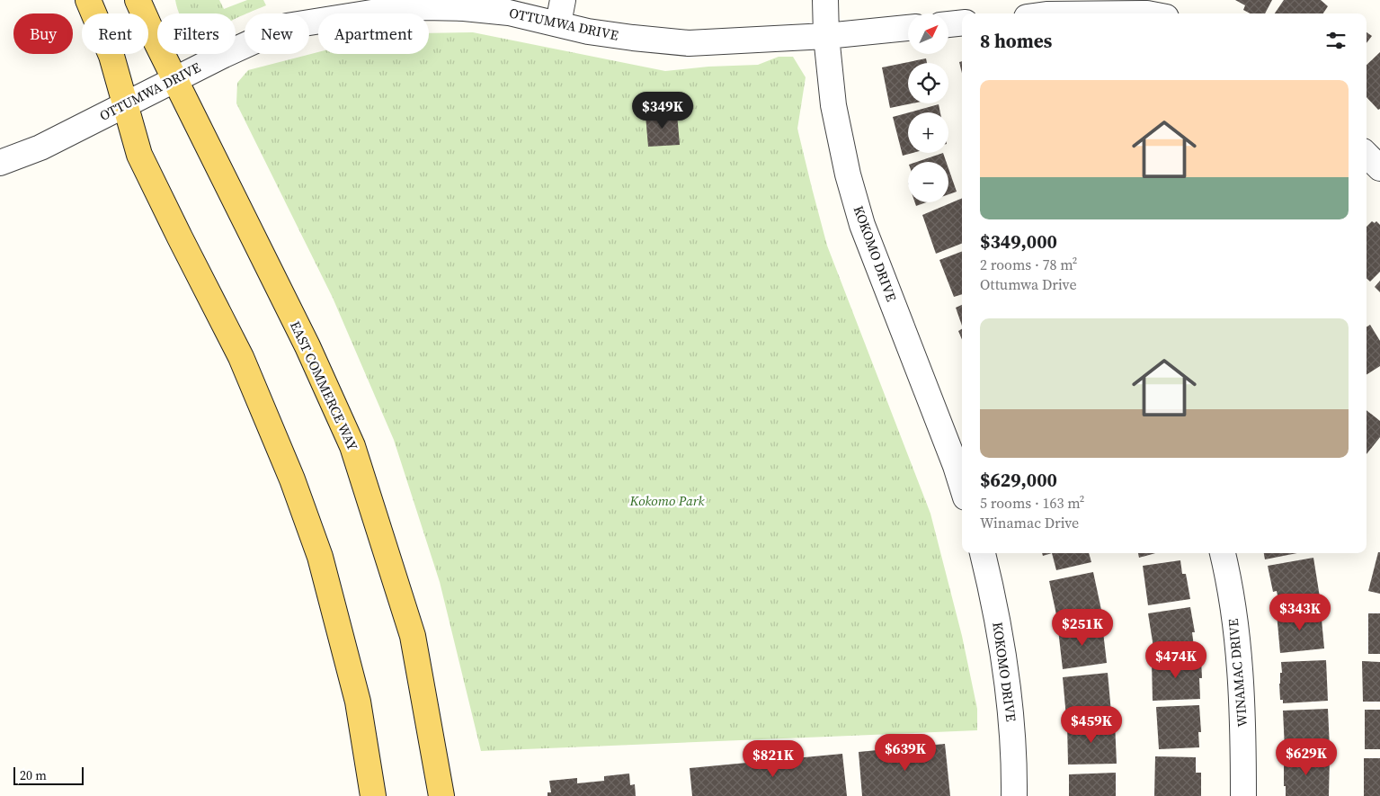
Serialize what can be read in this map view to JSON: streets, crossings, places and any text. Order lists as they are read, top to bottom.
{
  "streets": {
    "main road": ["EAST COMMERCE WAY"],
    "street": ["OTTUMWA DRIVE", "KOKOMO DRIVE", "WINAMAC DRIVE"]
  },
  "crossings": [
    ["OTTUMWA DRIVE", "KOKOMO DRIVE"],
    ["OTTUMWA DRIVE", "EAST COMMERCE WAY"]
  ],
  "parks": ["Kokomo Park"],
  "scale_bar": "20 m",
  "north": "top right",
  "page": {
    "map_buttons": ["+", "−"],
    "chip": [
      "Buy",
      "Rent",
      "Filters",
      "New",
      "Apartment"
    ],
    "heading": "8 homes",
    "list": [
      {
        "name": "$349,000",
        "note": "2 rooms · 78 m² · Ottumwa Drive"
      },
      {
        "name": "$629,000",
        "note": "5 rooms · 163 m² · Winamac Drive"
      }
    ],
    "price": [
      "$349K",
      "$343K",
      "$251K",
      "$474K",
      "$459K",
      "$639K",
      "$629K",
      "$821K"
    ],
    "scale": "20 m"
  }
}
